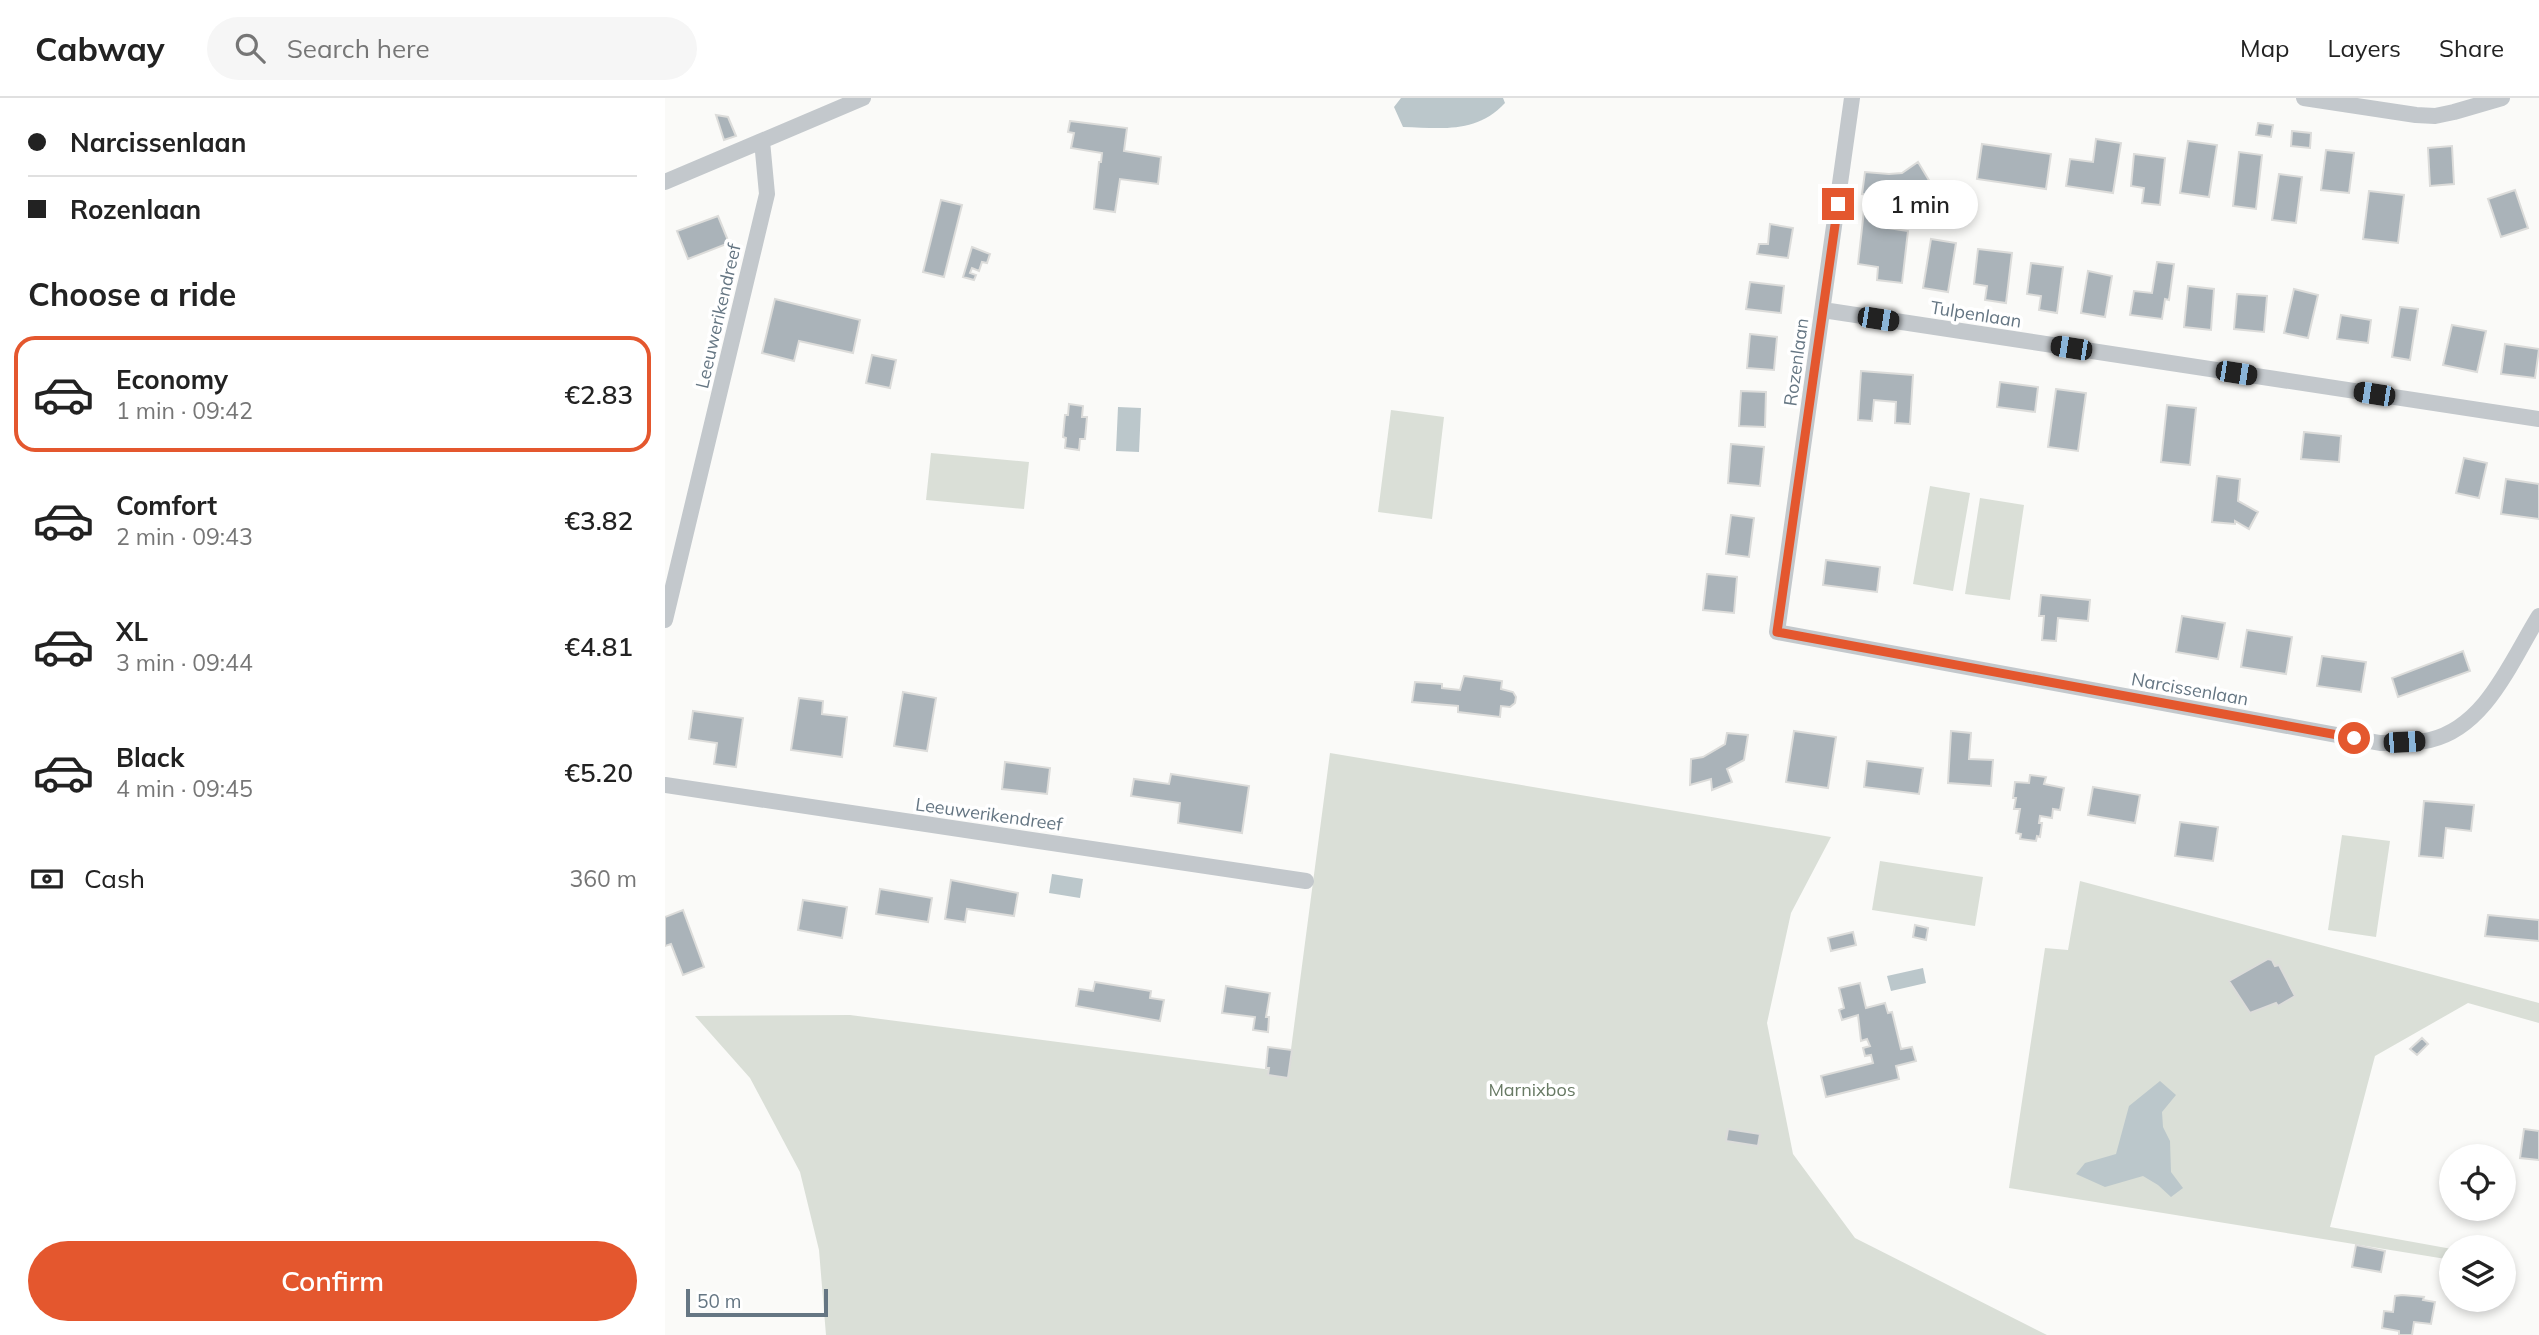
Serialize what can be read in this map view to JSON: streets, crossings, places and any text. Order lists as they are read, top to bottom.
{
  "streets": {
    "street": [
      "Tulpenlaan",
      "Leeuwerikendreef",
      "Rozenlaan",
      "Narcissenlaan"
    ]
  },
  "crossings": [
    ["Tulpenlaan", "Rozenlaan"],
    ["Rozenlaan", "Narcissenlaan"]
  ],
  "parks": ["Marnixbos"],
  "scale_bar": "50 m",
  "page": {
    "header": "Cabway",
    "search": "Search here",
    "nav": ["Map", "Layers", "Share"],
    "banner": ["Narcissenlaan", "Rozenlaan"],
    "bubble": "1 min",
    "heading": "Choose a ride",
    "list": [
      {
        "name": "Economy",
        "note": "1 min · 09:42",
        "value": "€2.83"
      },
      {
        "name": "Comfort",
        "note": "2 min · 09:43",
        "value": "€3.82"
      },
      {
        "name": "XL",
        "note": "3 min · 09:44",
        "value": "€4.81"
      },
      {
        "name": "Black",
        "note": "4 min · 09:45",
        "value": "€5.20"
      }
    ],
    "pay": ["Cash", "360 m"],
    "buttons": "Confirm",
    "scale": "50 m"
  }
}
